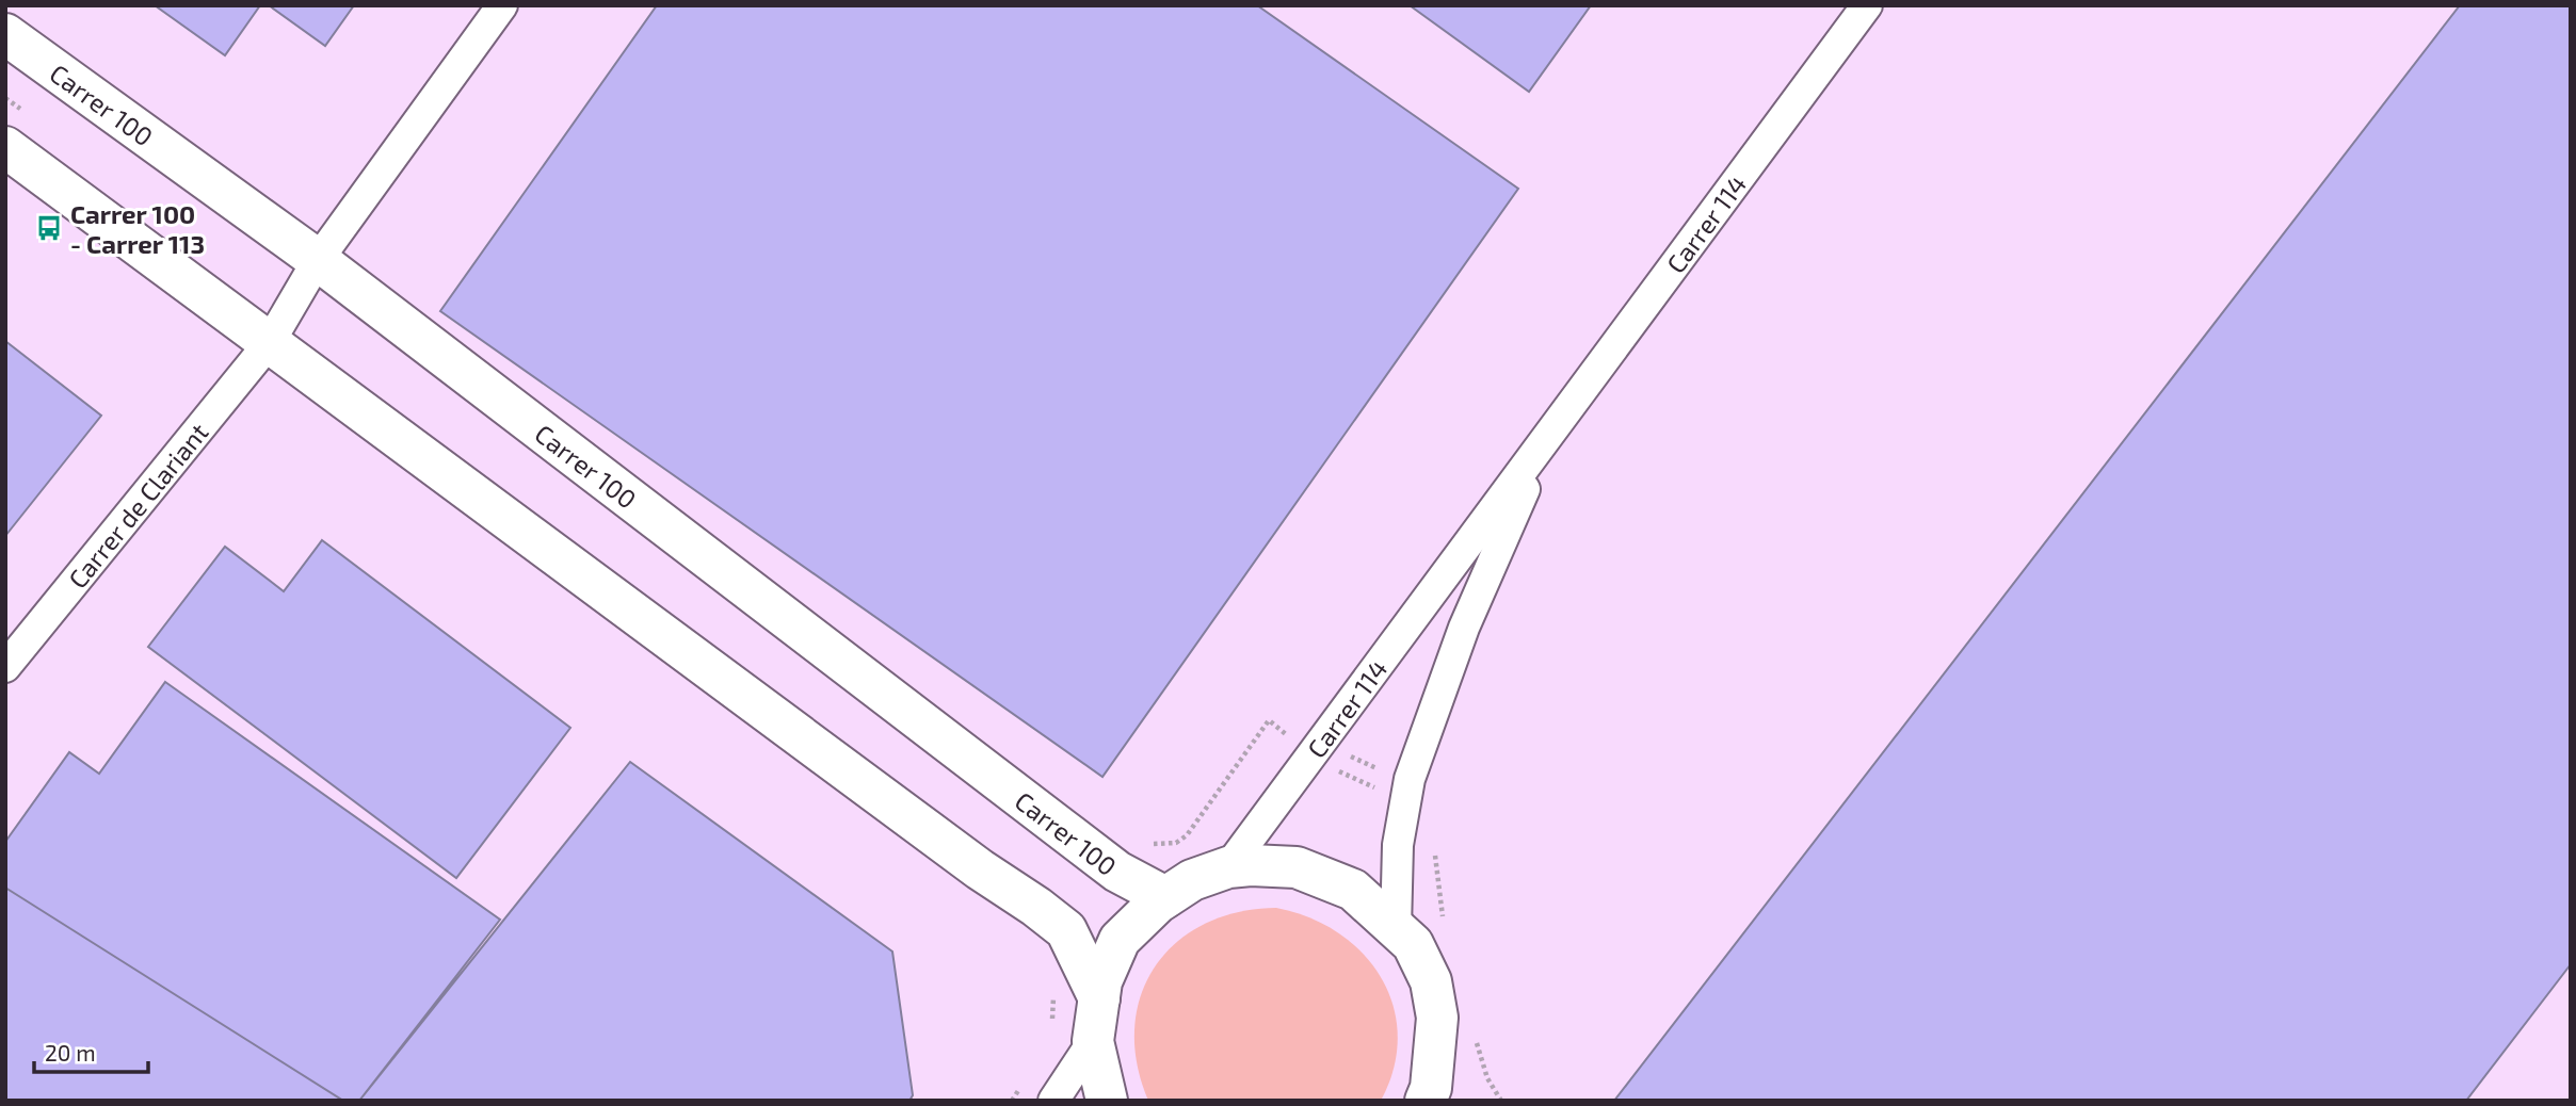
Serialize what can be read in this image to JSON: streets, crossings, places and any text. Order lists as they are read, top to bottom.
{
  "streets": {
    "street": ["Carrer 100", "Carrer 114", "Carrer de Clariant"]
  },
  "crossings": [
    ["Carrer 100", "Carrer de Clariant"]
  ],
  "places": {
    "bus stop": ["Carrer 100 - Carrer 113"]
  },
  "scale_bar": "20 m"
}
